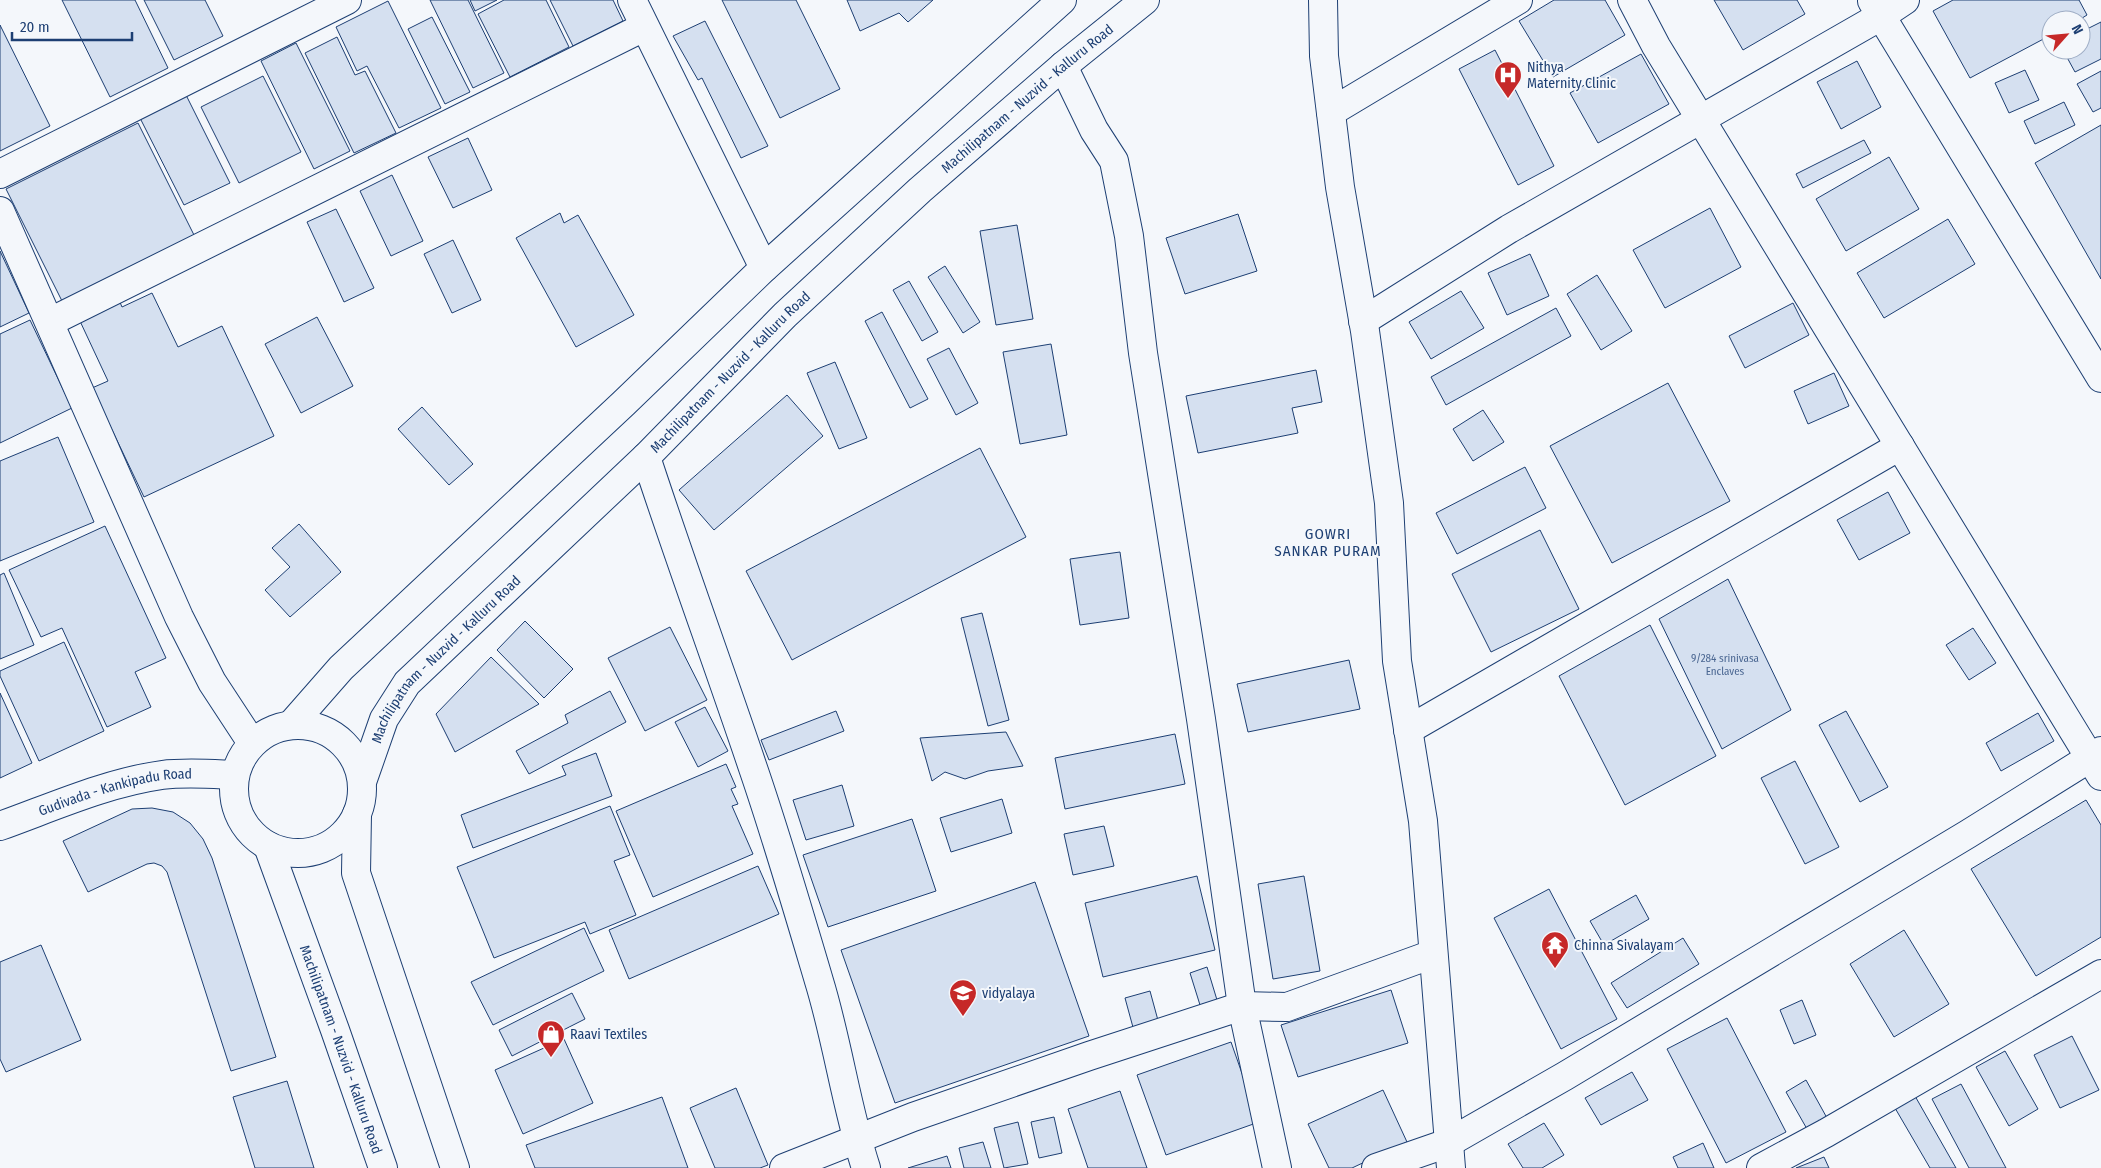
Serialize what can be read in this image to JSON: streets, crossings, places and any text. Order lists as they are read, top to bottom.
{
  "streets": {
    "main road": ["Machilipatnam - Nuzvid - Kalluru Road", "Gudivada - Kankipadu Road"]
  },
  "crossings": [
    ["Machilipatnam - Nuzvid - Kalluru Road", "Gudivada - Kankipadu Road"]
  ],
  "districts": ["GOWRI SANKAR PURAM"],
  "places": {
    "hospital": ["Nithya Maternity Clinic"],
    "temple": ["Chinna Sivalayam"],
    "school or university": ["vidyalaya"],
    "shop": ["Raavi Textiles"]
  },
  "house_numbers": ["9/284 srinivasa Enclaves"],
  "scale_bar": "20 m",
  "north": "top right"
}
